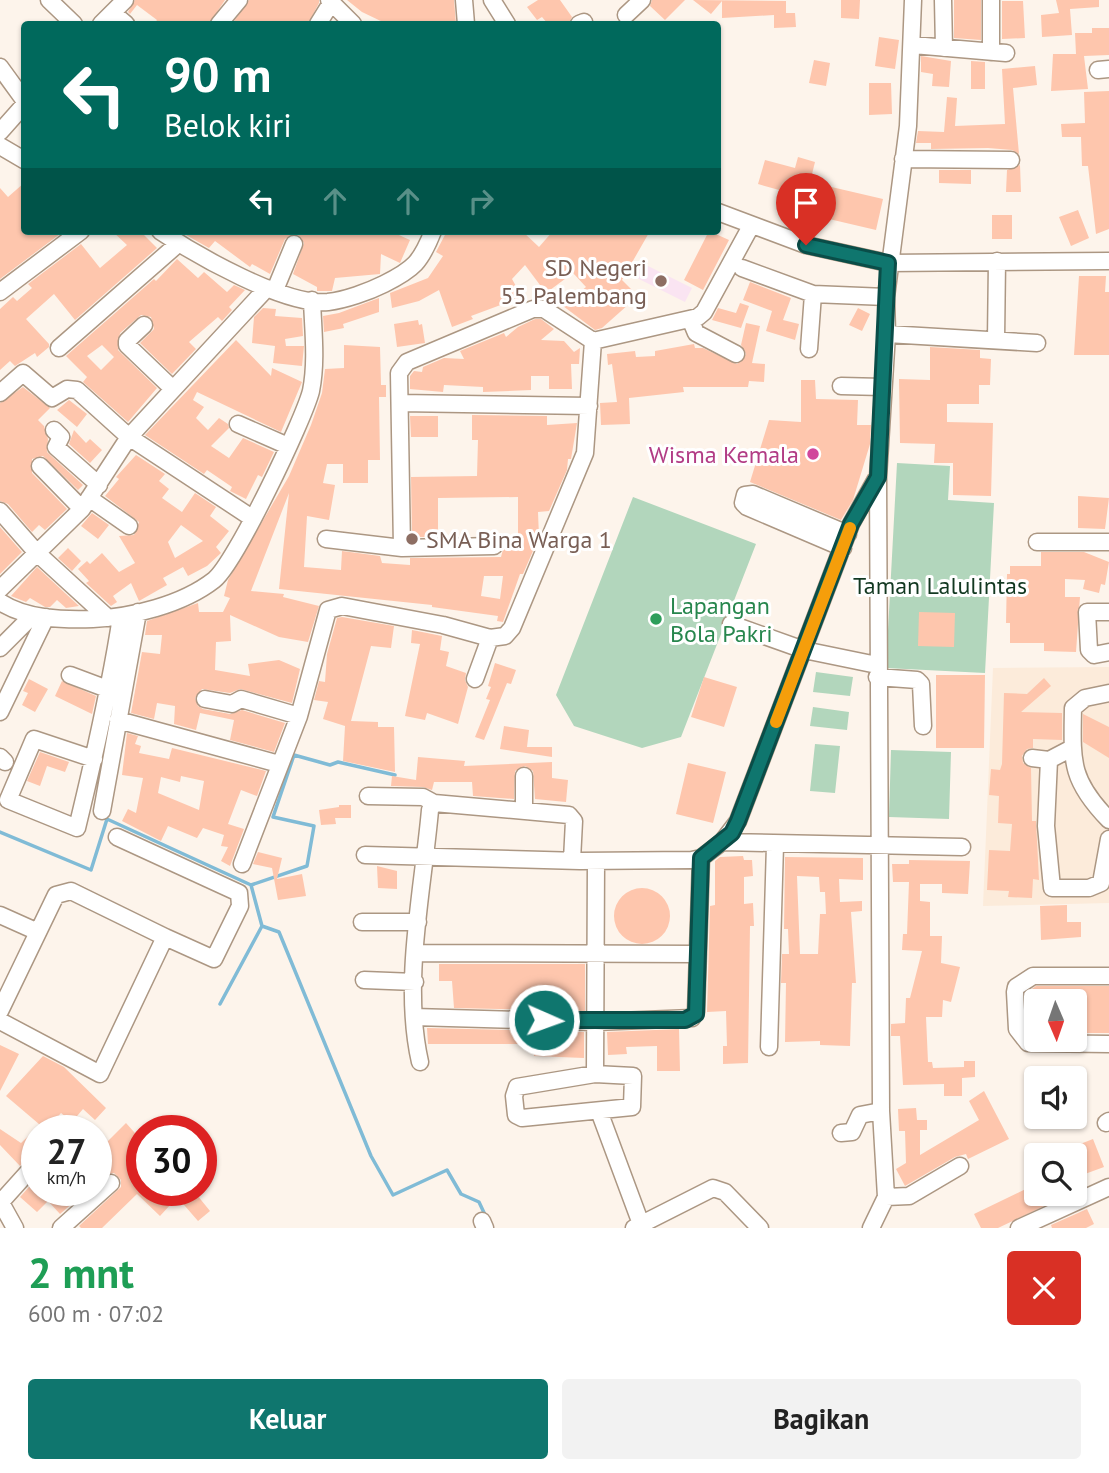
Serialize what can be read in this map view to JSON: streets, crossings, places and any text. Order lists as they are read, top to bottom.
{
  "parks": ["Taman Lalulintas"],
  "places": [
    "SD Negeri 55 Palembang",
    "Wisma Kemala",
    "SMA Bina Warga 1",
    "Lapangan Bola Pakri"
  ],
  "north": "bottom",
  "page": {
    "turn": ["90 m", "Belok kiri"],
    "speed": "27 km/h",
    "limit": "30",
    "heading": ["2 mnt", "600 m · 07:02"],
    "buttons": ["Keluar", "Bagikan"]
  }
}
